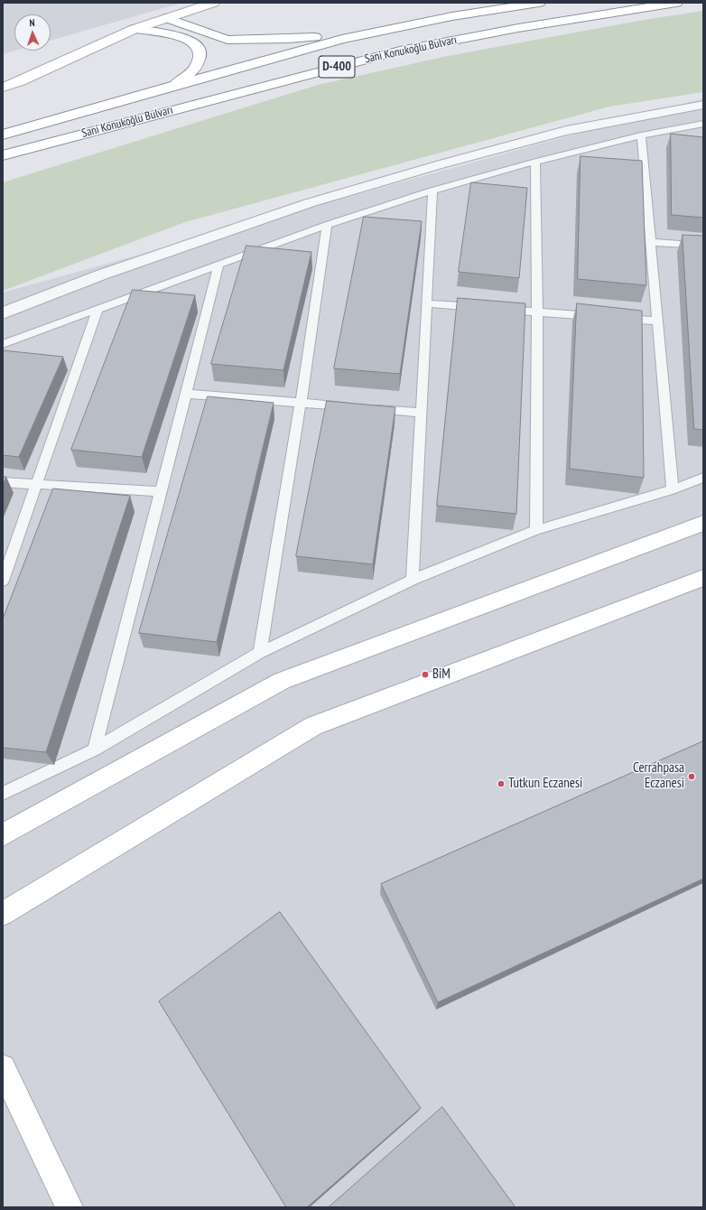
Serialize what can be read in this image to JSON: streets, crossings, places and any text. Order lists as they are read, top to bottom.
{
  "streets": {
    "main road": ["Sani Konukoğlu Bulvarı", "D-400"]
  },
  "places": ["BiM", "Cerrahpasa Eczanesi", "Tutkun Eczanesi"],
  "north": "top"
}
